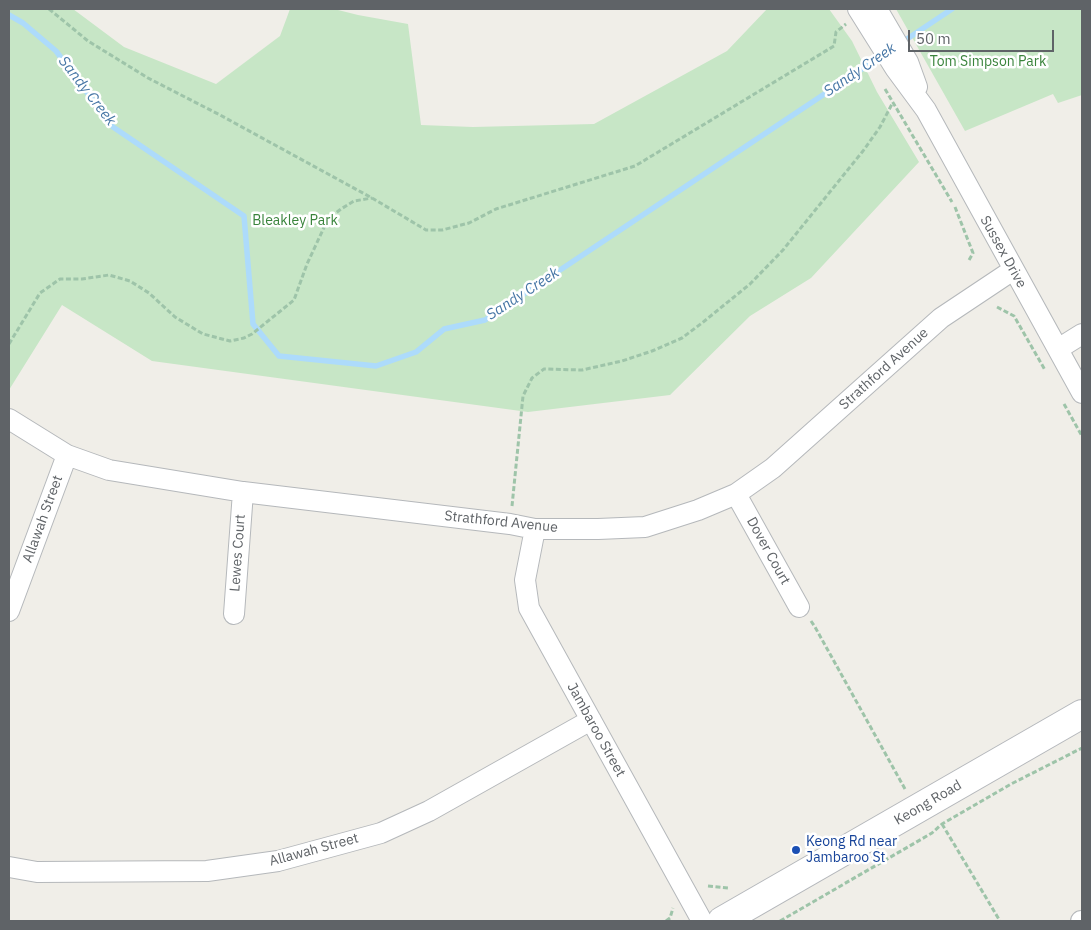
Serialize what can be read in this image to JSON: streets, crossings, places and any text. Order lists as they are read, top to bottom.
{
  "streets": {
    "street": [
      "Sussex Drive",
      "Strathford Avenue",
      "Allawah Street",
      "Dover Court",
      "Lewes Court",
      "Jambaroo Street",
      "Keong Road"
    ]
  },
  "crossings": [
    ["Sussex Drive", "Strathford Avenue"],
    ["Strathford Avenue", "Allawah Street"],
    ["Strathford Avenue", "Dover Court"],
    ["Strathford Avenue", "Lewes Court"],
    ["Strathford Avenue", "Jambaroo Street"],
    ["Allawah Street", "Jambaroo Street"]
  ],
  "water": ["Sandy Creek"],
  "parks": ["Tom Simpson Park", "Bleakley Park"],
  "places": ["Keong Rd near Jambaroo St"],
  "scale_bar": "50 m"
}
